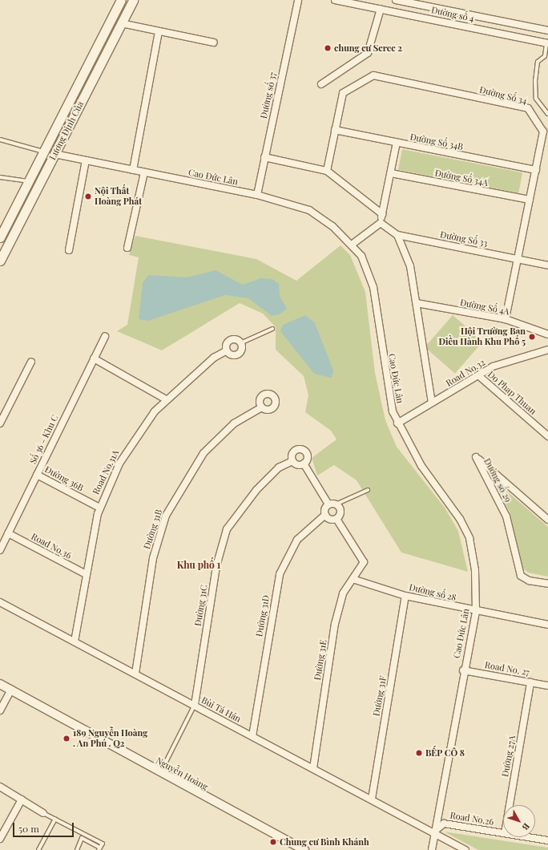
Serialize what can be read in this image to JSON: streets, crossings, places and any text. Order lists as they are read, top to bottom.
{
  "streets": {
    "main road": ["Lương Định Của"],
    "street": [
      "Đường số 4",
      "Đường số 37",
      "Đường Số 34",
      "Đường Số 34B",
      "Cao Đức Lân",
      "Đường Số 34A",
      "Đường Số 33",
      "Đường Số 4A",
      "Road No.32",
      "Do Phap Thuan",
      "Số 36 - Khu C",
      "Road No.31A",
      "Đường 36B",
      "Đường số 29",
      "Đường 31B",
      "Road No.36",
      "Đường số 28",
      "Đường 31C",
      "Đường 31D",
      "Đường 31E",
      "Road No. 27",
      "Đường 31F",
      "Bùi Tá Hán",
      "Đường 27A",
      "Nguyễn Hoàng",
      "Road No.26"
    ]
  },
  "crossings": [
    ["Đường số 37", "Cao Đức Lân"],
    ["Đường Số 34", "Đường Số 34B"],
    ["Đường Số 34", "Đường Số 34A"],
    ["Đường Số 34", "Đường Số 33"],
    ["Đường Số 34", "Đường Số 4A"],
    ["Lương Định Của", "Cao Đức Lân"],
    ["Cao Đức Lân", "Road No.32"],
    ["Cao Đức Lân", "Đường số 28"],
    ["Cao Đức Lân", "Road No. 27"],
    ["Cao Đức Lân", "Bùi Tá Hán"],
    ["Cao Đức Lân", "Road No.26"],
    ["Road No.32", "Do Phap Thuan"],
    ["Số 36 - Khu C", "Đường 36B"],
    ["Số 36 - Khu C", "Road No.36"],
    ["Road No.31A", "Đường 36B"],
    ["Road No.31A", "Road No.36"],
    ["Road No.31A", "Bùi Tá Hán"],
    ["Đường 31B", "Bùi Tá Hán"],
    ["Đường số 28", "Đường 31E"],
    ["Đường số 28", "Đường 31F"],
    ["Đường 31C", "Bùi Tá Hán"],
    ["Đường 31D", "Đường 31E"],
    ["Đường 31D", "Bùi Tá Hán"],
    ["Đường 31E", "Bùi Tá Hán"],
    ["Road No. 27", "Đường 27A"],
    ["Đường 31F", "Bùi Tá Hán"],
    ["Bùi Tá Hán", "Road No.26"]
  ],
  "districts": ["Khu phố 1"],
  "places": [
    "chung cư Screc 2",
    "Nội Thất Hoàng Phát",
    "Hội Trường Ban Điều Hành Khu Phố 5",
    "189 Nguyễn Hoàng . An Phú . Q2",
    "BẾP CÔ 8",
    "Chung cư Bình Khánh"
  ],
  "scale_bar": "50 m",
  "north": "bottom right"
}
